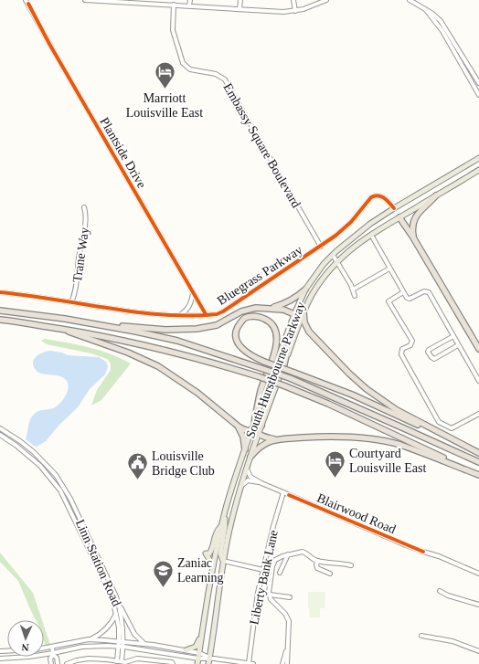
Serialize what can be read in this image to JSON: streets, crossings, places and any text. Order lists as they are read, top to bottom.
{
  "streets": {
    "main road": ["South Hurstbourne Parkway"],
    "street": [
      "Embassy Square Boulevard",
      "Plantside Drive",
      "Trane Way",
      "Bluegrass Parkway",
      "Blairwood Road",
      "Linn Station Road",
      "Liberty Bank Lane"
    ]
  },
  "crossings": [
    ["Embassy Square Boulevard", "Bluegrass Parkway"],
    ["Plantside Drive", "Bluegrass Parkway"],
    ["Trane Way", "Bluegrass Parkway"],
    ["Bluegrass Parkway", "South Hurstbourne Parkway"],
    ["South Hurstbourne Parkway", "Blairwood Road"],
    ["Blairwood Road", "Liberty Bank Lane"]
  ],
  "places": {
    "hotel": ["Marriott Louisville East", "Courtyard Louisville East"],
    "public building": ["Louisville Bridge Club"],
    "school or university": ["Zaniac Learning"]
  },
  "north": "bottom"
}
